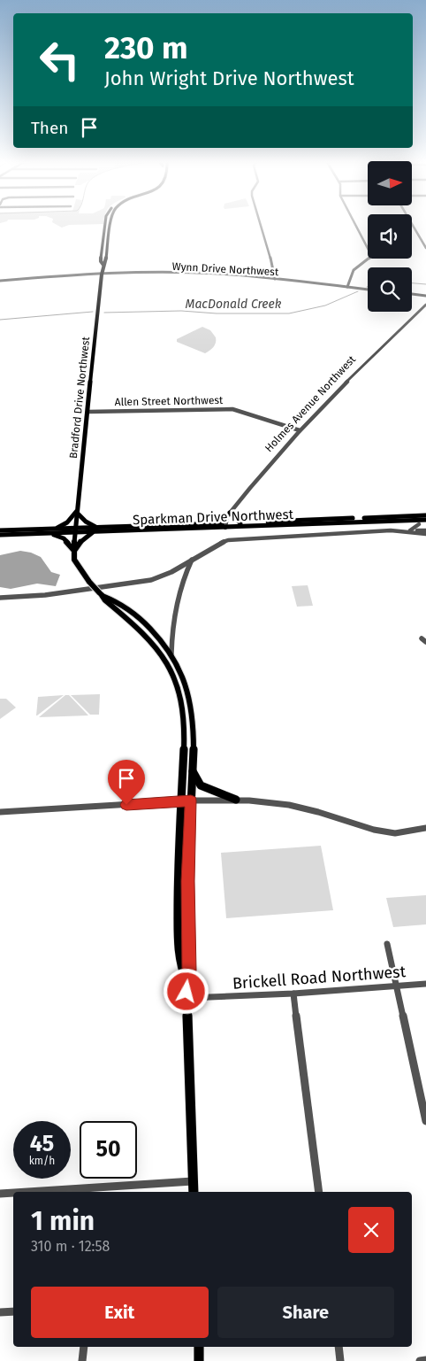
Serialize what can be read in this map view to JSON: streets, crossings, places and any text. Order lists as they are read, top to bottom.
{
  "streets": {
    "main road": ["Bradford Drive Northwest", "Sparkman Drive Northwest"],
    "street": [
      "Wynn Drive Northwest",
      "Allen Street Northwest",
      "Holmes Avenue Northwest",
      "Brickell Road Northwest"
    ]
  },
  "crossings": [
    ["Wynn Drive Northwest", "Bradford Drive Northwest"],
    ["Bradford Drive Northwest", "Allen Street Northwest"],
    ["Bradford Drive Northwest", "Sparkman Drive Northwest"],
    ["Allen Street Northwest", "Holmes Avenue Northwest"],
    ["Holmes Avenue Northwest", "Sparkman Drive Northwest"]
  ],
  "water": ["MacDonald Creek"],
  "north": "right",
  "page": {
    "turn": ["230 m", "John Wright Drive Northwest"],
    "then": "Then",
    "speed": "45 km/h",
    "limit": "50",
    "heading": ["1 min", "310 m · 12:58"],
    "buttons": ["Exit", "Share"]
  }
}
